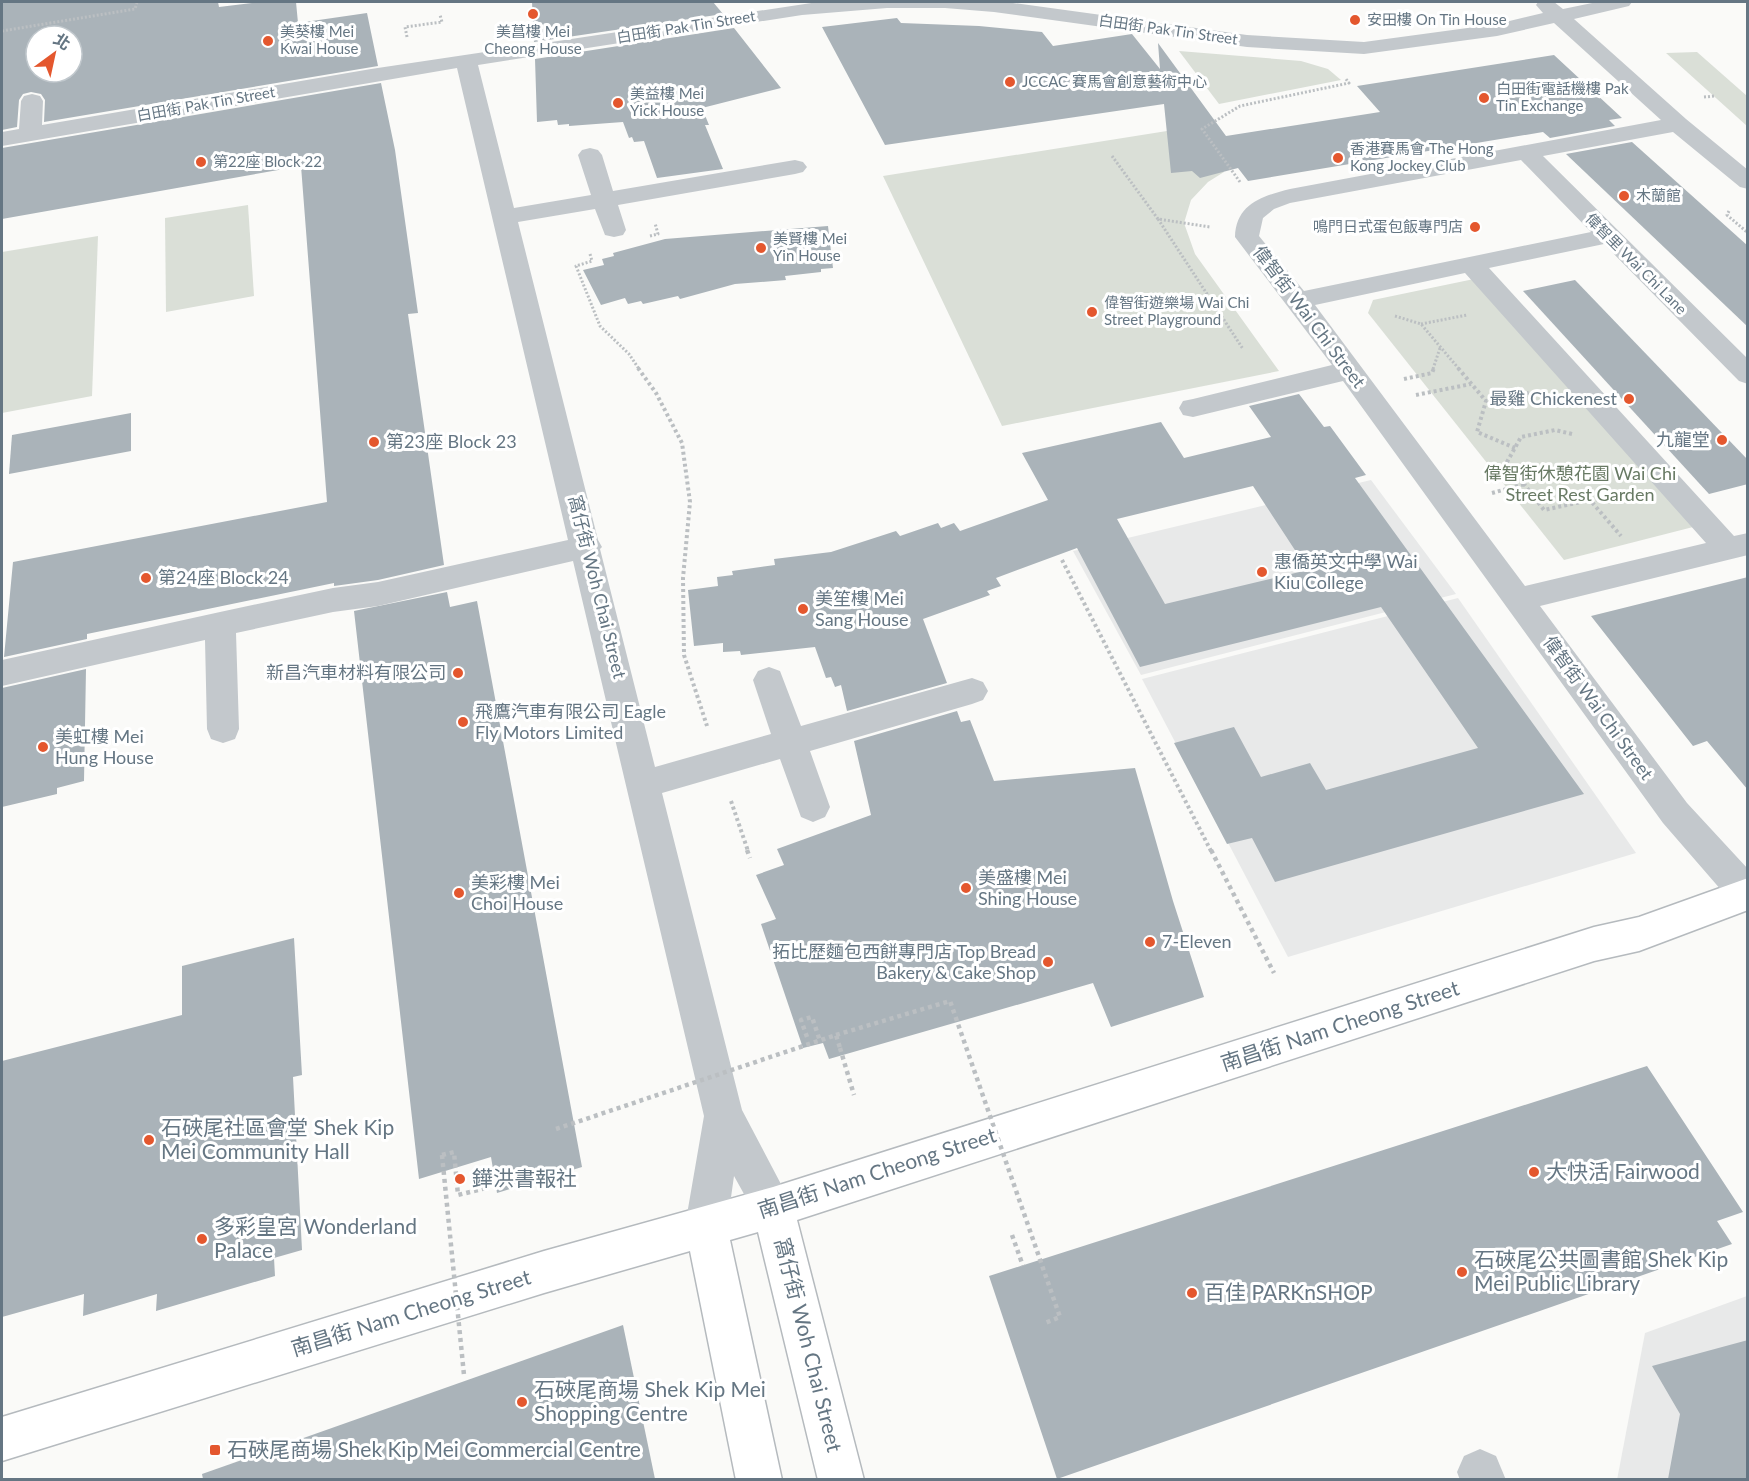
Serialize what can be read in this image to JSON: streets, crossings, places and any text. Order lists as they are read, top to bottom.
{
  "streets": {
    "main road": ["窩仔街 Woh Chai Street", "南昌街 Nam Cheong Street"],
    "street": ["白田街 Pak Tin Street", "偉智里 Wai Chi Lane", "偉智街 Wai Chi Street"]
  },
  "crossings": [
    ["白田街 Pak Tin Street", "窩仔街 Woh Chai Street"],
    ["偉智里 Wai Chi Lane", "偉智街 Wai Chi Street"],
    ["偉智街 Wai Chi Street", "南昌街 Nam Cheong Street"],
    ["窩仔街 Woh Chai Street", "南昌街 Nam Cheong Street"]
  ],
  "parks": ["偉智街休憩花園 Wai Chi Street Rest Garden"],
  "places": {
    "other": [
      "美菖樓 Mei Cheong House",
      "安田樓 On Tin House",
      "美葵樓 Mei Kwai House",
      "JCCAC 賽馬會創意藝術中心",
      "白田街電話機樓 Pak Tin Exchange",
      "美益樓 Mei Yick House",
      "香港賽馬會 The Hong Kong Jockey Club",
      "第22座 Block 22",
      "木蘭館",
      "鳴門日式蛋包飯專門店",
      "美賢樓 Mei Yin House",
      "偉智街遊樂場 Wai Chi Street Playground",
      "最雞 Chickenest",
      "九龍堂",
      "第23座 Block 23",
      "惠僑英文中學 Wai Kiu College",
      "第24座 Block 24",
      "美笙樓 Mei Sang House",
      "新昌汽車材料有限公司",
      "飛鷹汽車有限公司 Eagle Fly Motors Limited",
      "美虹樓 Mei Hung House",
      "美盛樓 Mei Shing House",
      "美彩樓 Mei Choi House",
      "7-Eleven",
      "拓比歷麵包西餅專門店 Top Bread Bakery & Cake Shop",
      "石硤尾社區會堂 Shek Kip Mei Community Hall",
      "大快活 Fairwood",
      "鏵洪書報社",
      "多彩皇宮 Wonderland Palace",
      "石硤尾公共圖書館 Shek Kip Mei Public Library",
      "百佳 PARKnSHOP",
      "石硤尾商場 Shek Kip Mei Shopping Centre"
    ],
    "transit": ["石硤尾商場 Shek Kip Mei Commercial Centre"]
  },
  "north": "top right"
}
